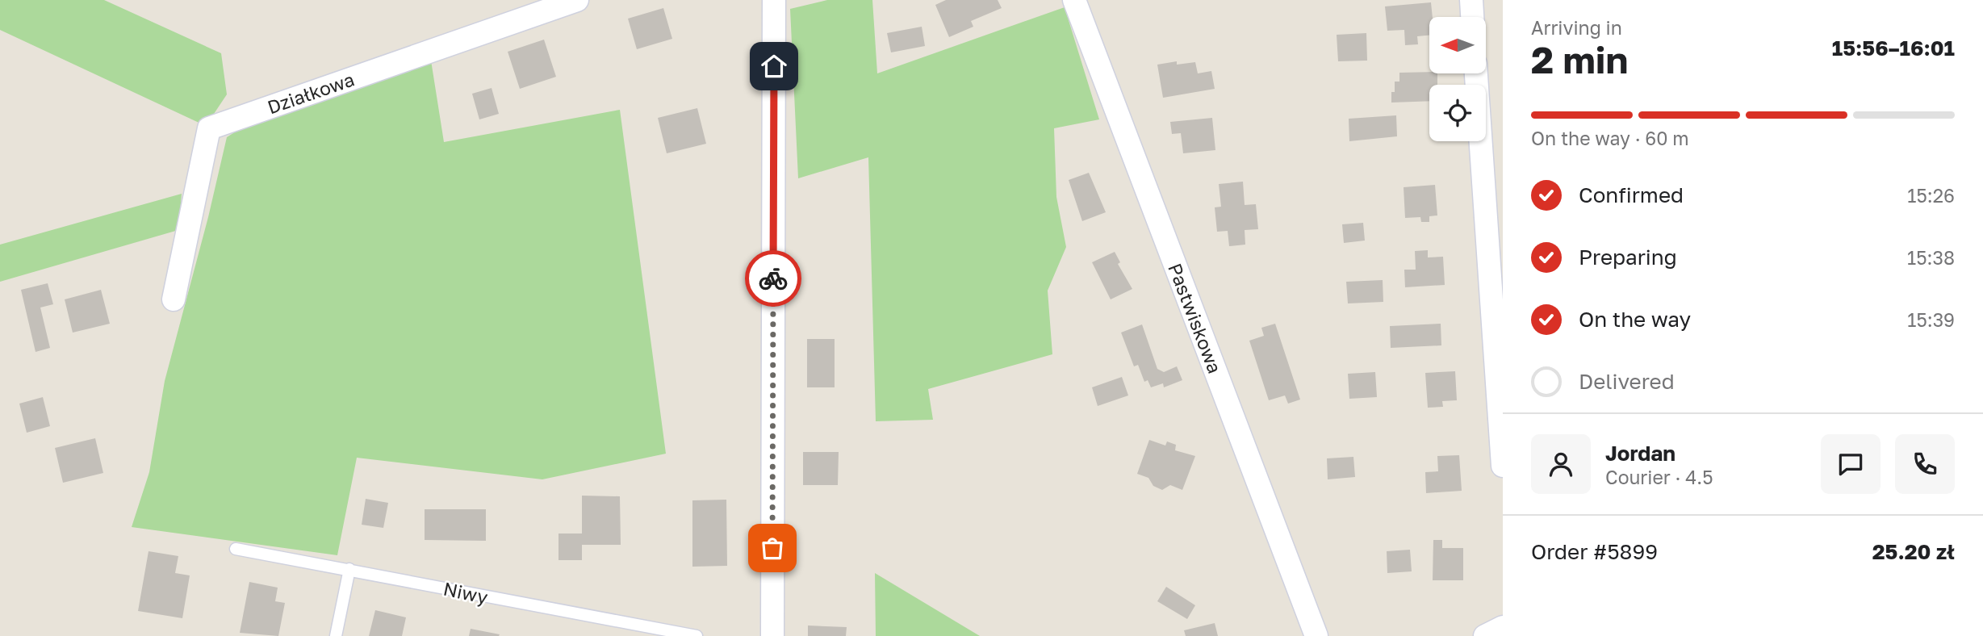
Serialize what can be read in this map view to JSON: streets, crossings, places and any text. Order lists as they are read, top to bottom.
{
  "streets": {
    "street": ["Działkowa", "Pastwiskowa"],
    "lane": ["Niwy"]
  },
  "north": "left",
  "page": {
    "heading": ["2 min", "Arriving in", "15:56–16:01"],
    "panel": [
      "Jordan",
      "Courier · 4.5",
      "Order #5899",
      "25.20 zł"
    ],
    "bar": "On the way · 60 m",
    "list": [
      ["Confirmed", "15:26"],
      ["Preparing", "15:38"],
      ["On the way", "15:39"],
      "Delivered"
    ]
  }
}
